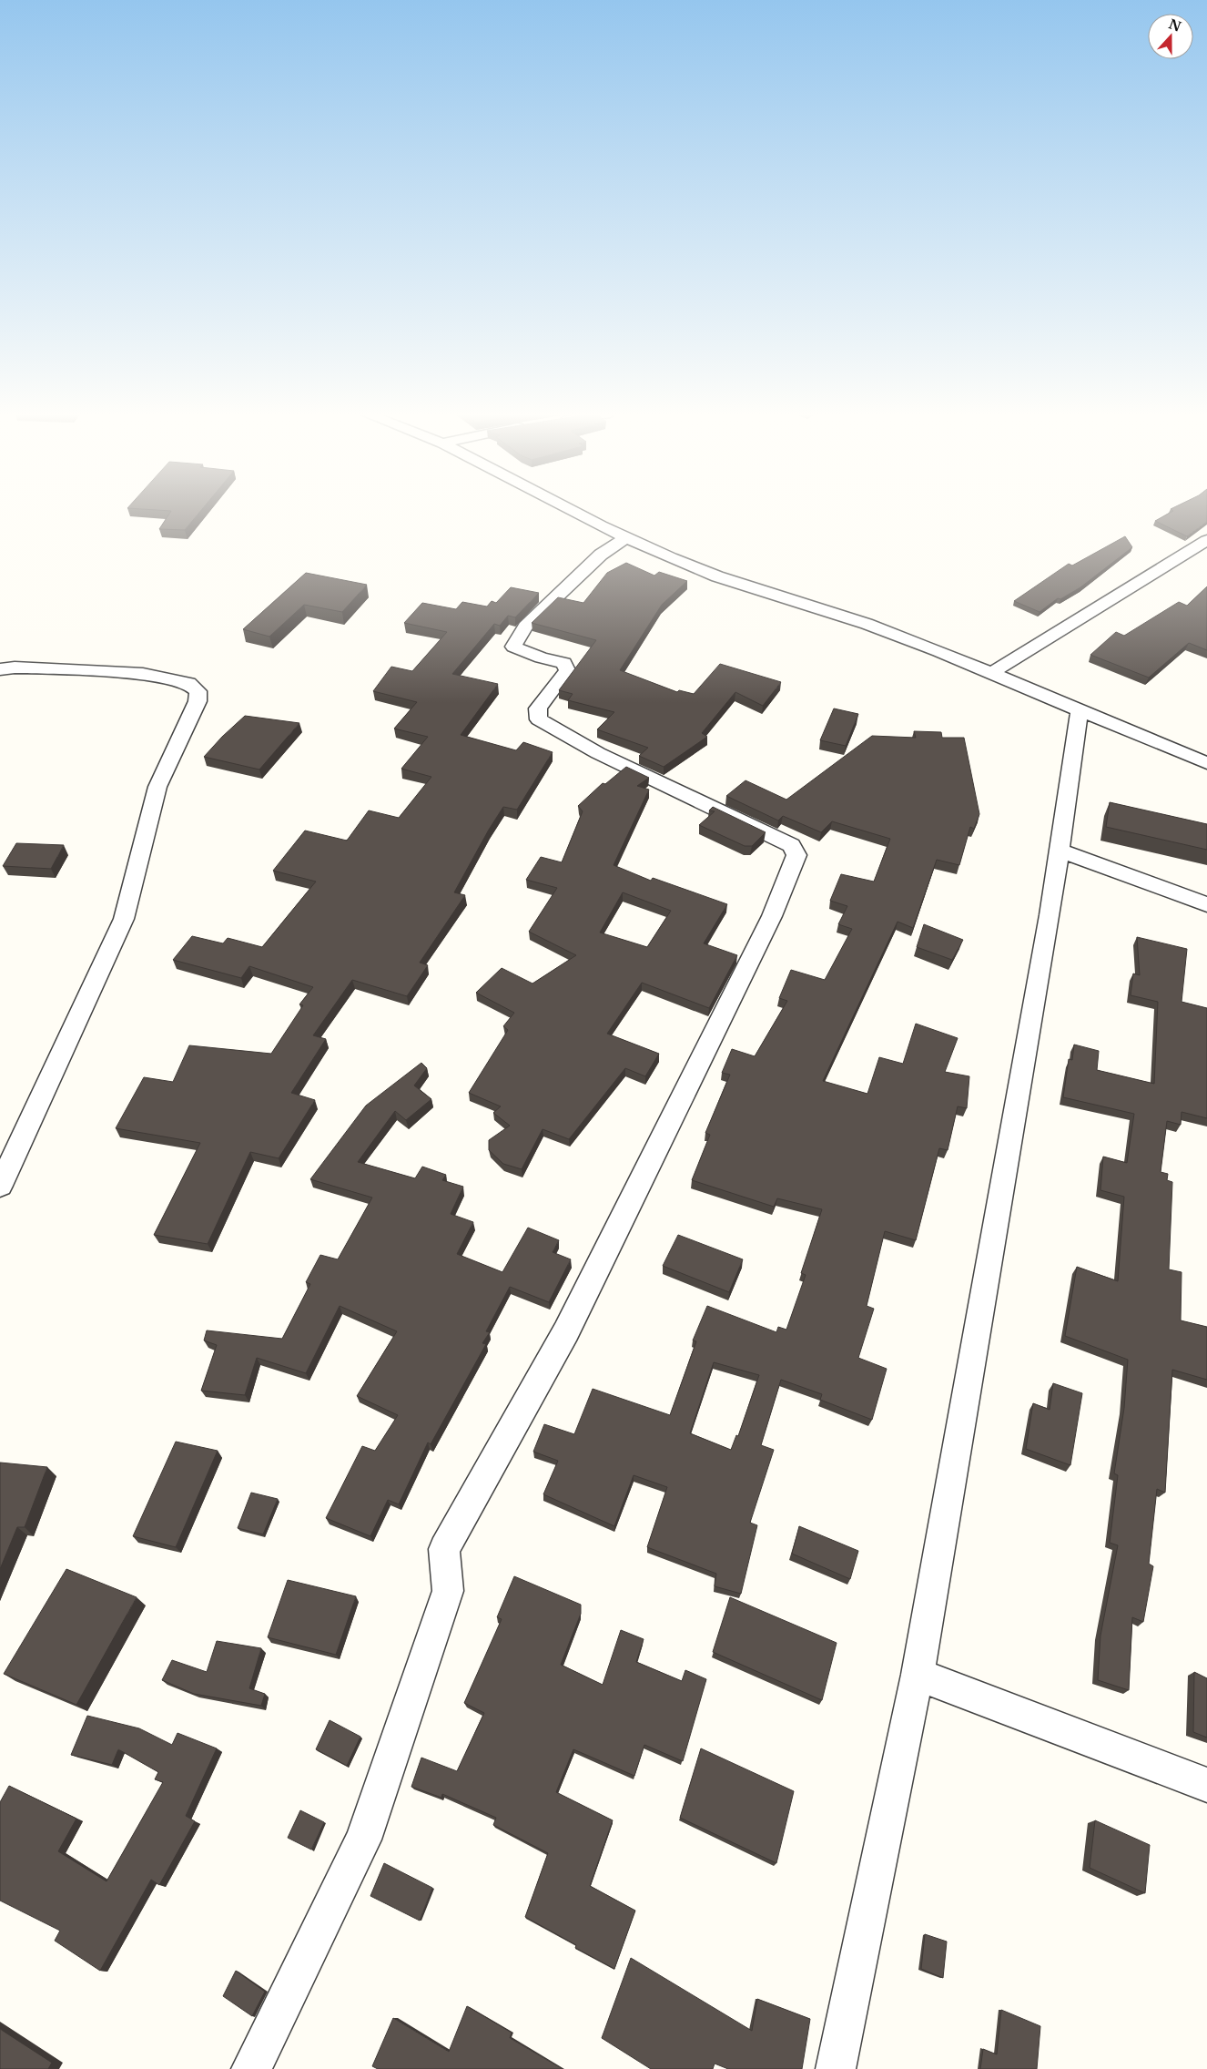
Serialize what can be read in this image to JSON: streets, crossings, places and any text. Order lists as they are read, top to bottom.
{
  "north": "top"
}
